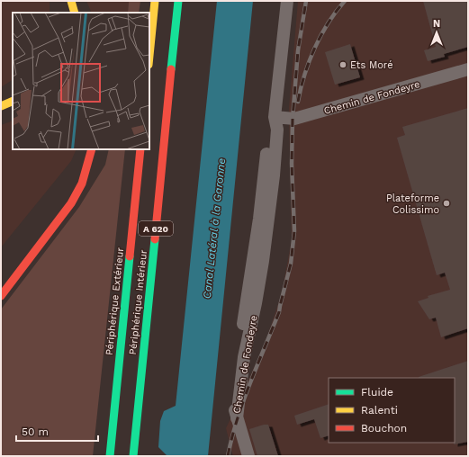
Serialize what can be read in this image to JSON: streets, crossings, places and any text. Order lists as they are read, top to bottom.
{
  "streets": {
    "main road": ["A 620", "Périphérique Extérieur", "Périphérique Intérieur"],
    "street": ["Chemin de Fondeyre"]
  },
  "water": ["Canal Latéral à la Garonne"],
  "places": ["Ets Moré", "Plateforme Colissimo"],
  "legend": ["Fluide", "Ralenti", "Bouchon"],
  "scale_bar": "50 m",
  "north": "top"
}
